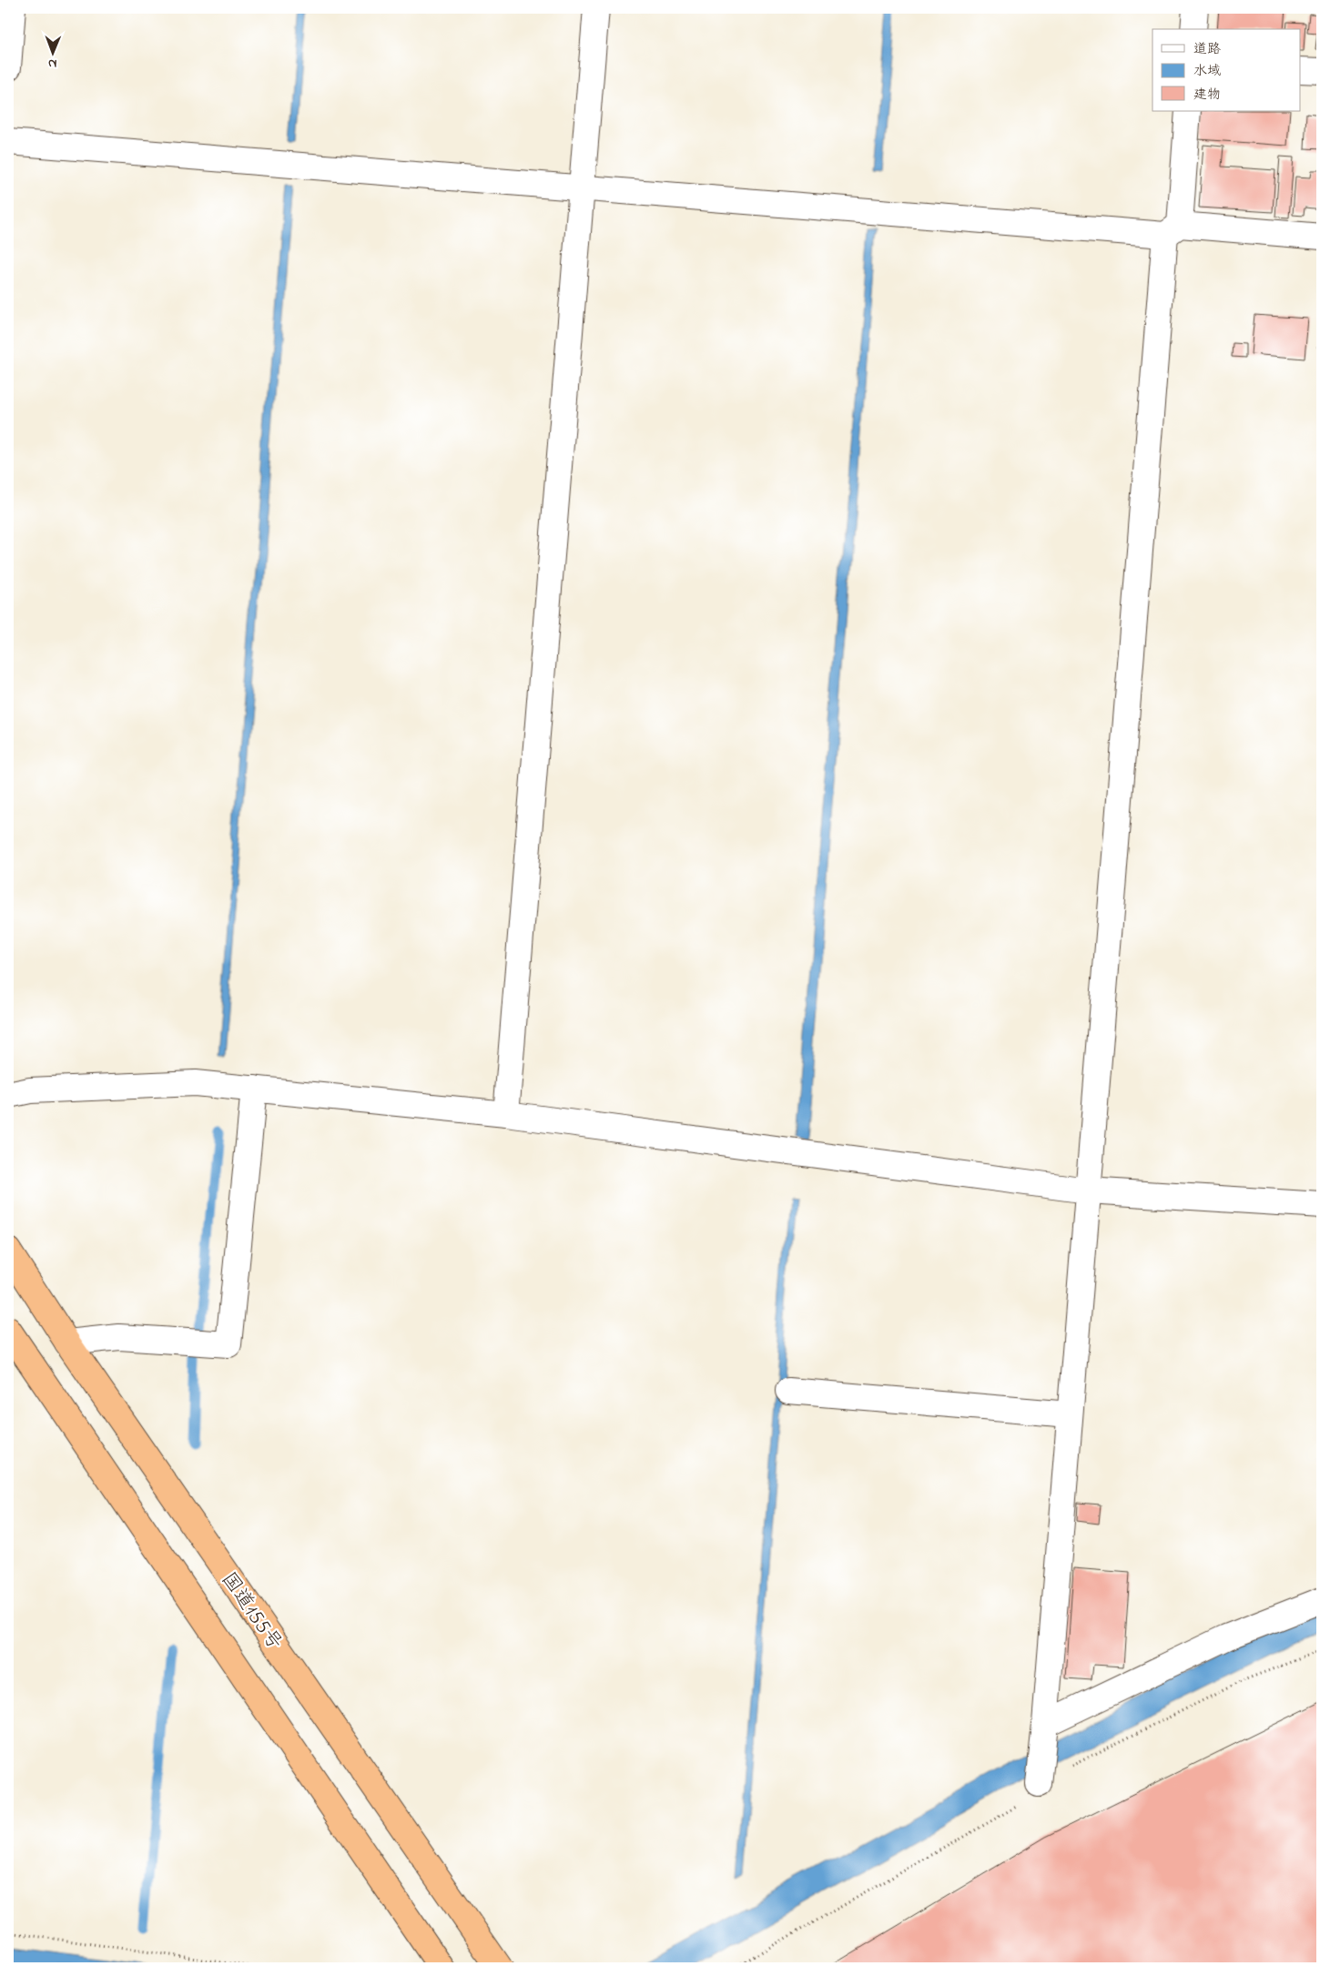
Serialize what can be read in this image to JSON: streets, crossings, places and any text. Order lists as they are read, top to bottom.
{
  "streets": {
    "highway": ["国道155号"]
  },
  "legend": ["道路", "水域", "建物"],
  "north": "bottom"
}
